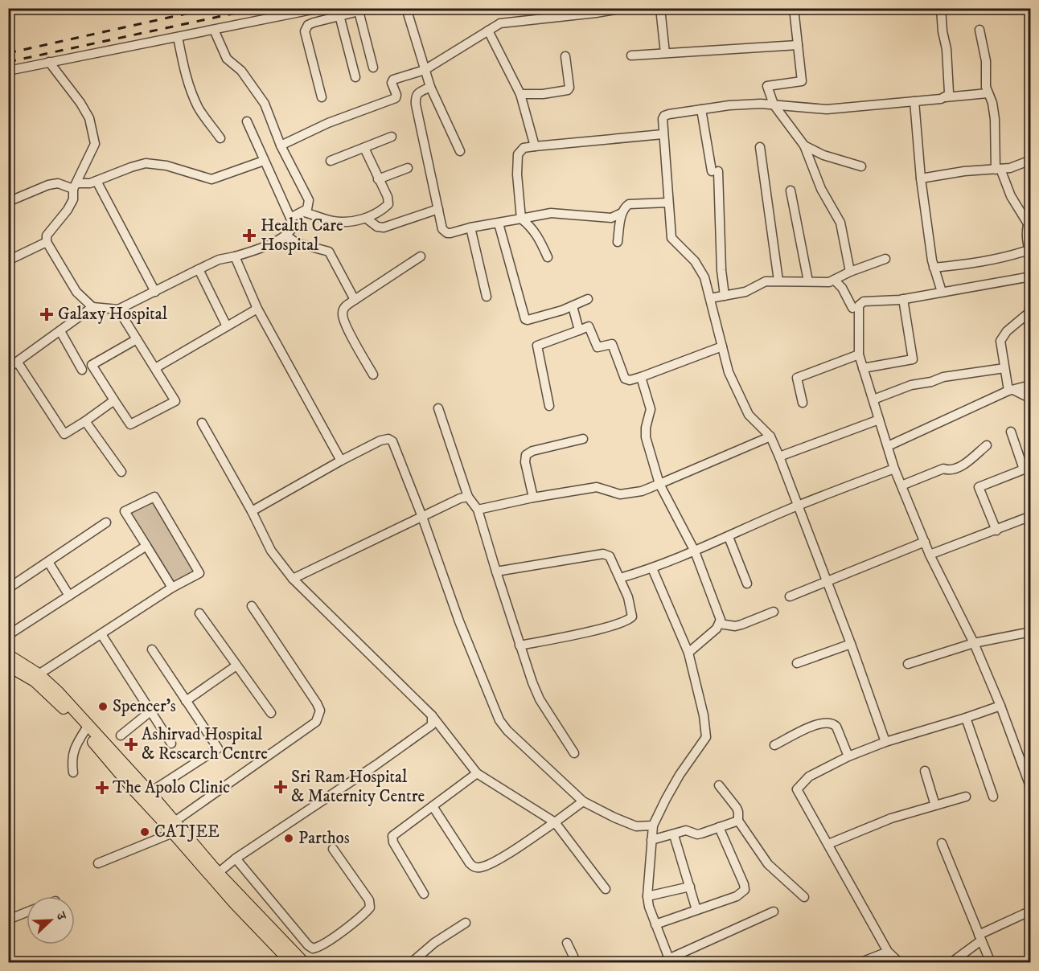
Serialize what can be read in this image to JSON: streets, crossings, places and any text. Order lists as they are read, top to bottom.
{
  "places": {
    "health": [
      "Health Care Hospital",
      "Galaxy Hospital",
      "Ashirvad Hospital & Research Centre",
      "Sri Ram Hospital & Maternity Centre",
      "The Apolo Clinic"
    ],
    "other": ["Spencer's", "CATJEE", "Parthos"]
  },
  "north": "top right"
}
